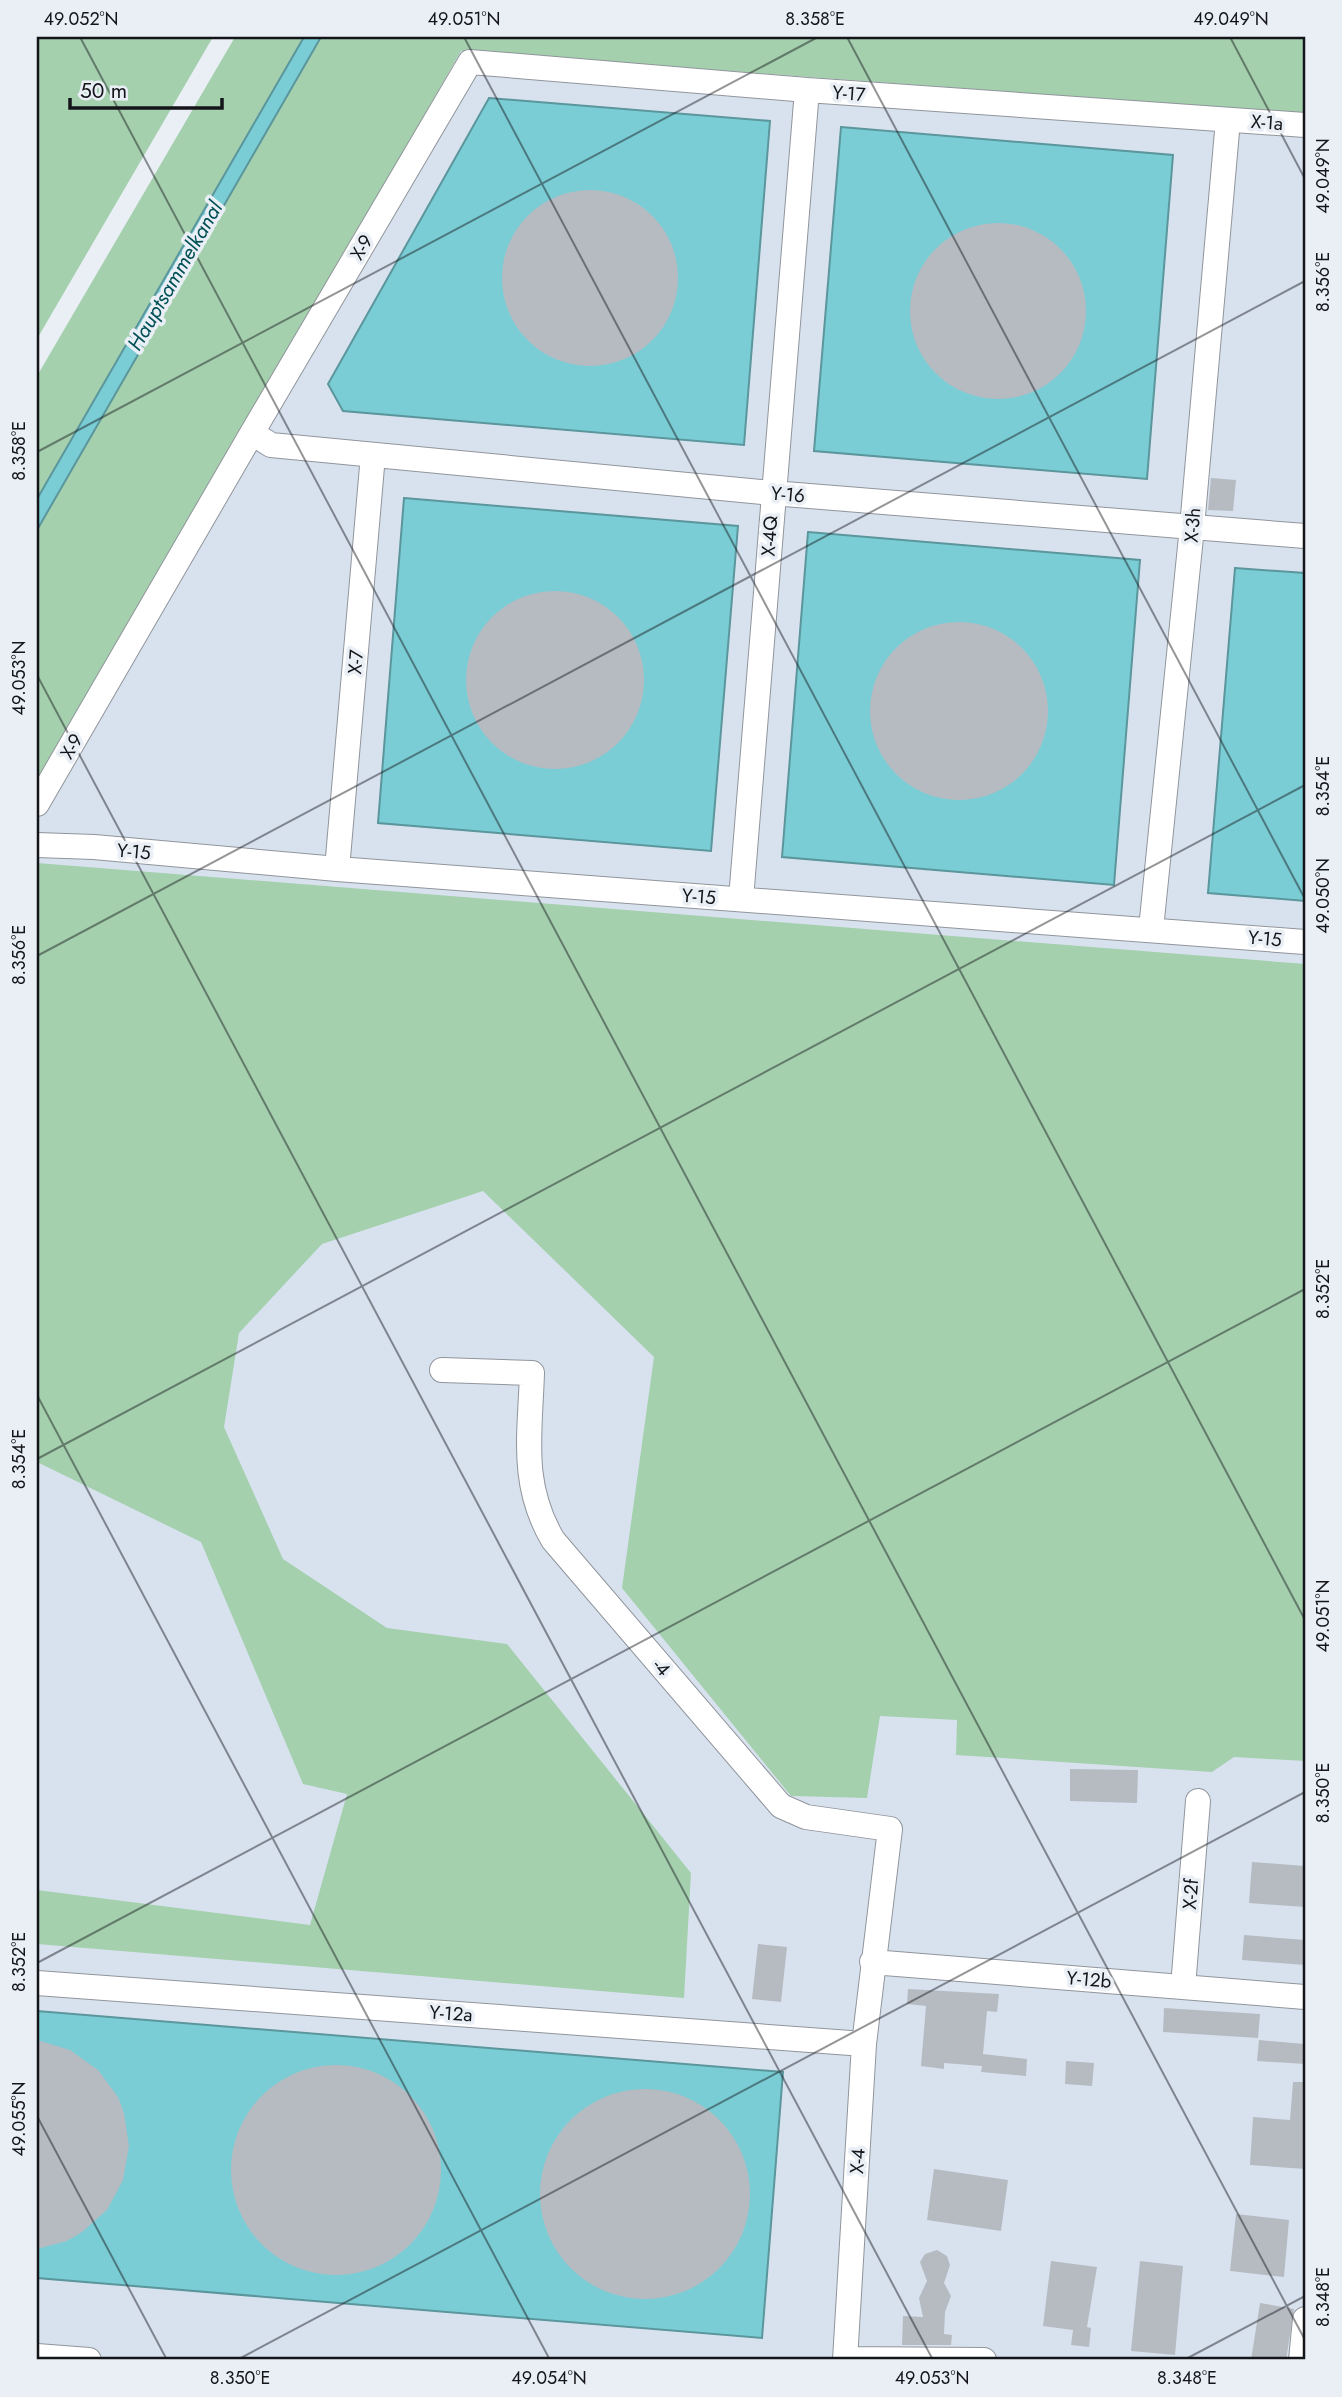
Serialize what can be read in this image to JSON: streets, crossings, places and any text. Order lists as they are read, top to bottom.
{
  "streets": {
    "street": [
      "Y-17",
      "X-1a",
      "X-9",
      "Y-16",
      "X-3h",
      "X-4Q",
      "X-7",
      "Y-15",
      "-4",
      "X-2f",
      "Y-12b",
      "Y-12a",
      "X-4"
    ]
  },
  "crossings": [
    ["Y-17", "X-1a"],
    ["Y-17", "X-9"],
    ["Y-17", "X-3h"],
    ["Y-17", "X-4Q"],
    ["X-1a", "X-3h"],
    ["X-9", "Y-16"],
    ["Y-16", "X-3h"],
    ["Y-16", "X-4Q"],
    ["Y-16", "X-7"],
    ["X-3h", "Y-15"],
    ["X-4Q", "Y-15"],
    ["X-7", "Y-15"],
    ["-4", "Y-12b"],
    ["-4", "X-4"],
    ["X-2f", "Y-12b"],
    ["Y-12b", "X-4"],
    ["Y-12a", "X-4"]
  ],
  "water": ["Hauptsammelkanal"],
  "scale_bar": "50 m",
  "coordinates": [
    "49.052°N",
    "49.051°N",
    "8.358°E",
    "49.049°N",
    "8.356°E",
    "49.053°N",
    "8.354°E",
    "49.050°N",
    "8.352°E",
    "8.350°E",
    "49.055°N",
    "8.348°E",
    "49.054°N"
  ]
}
